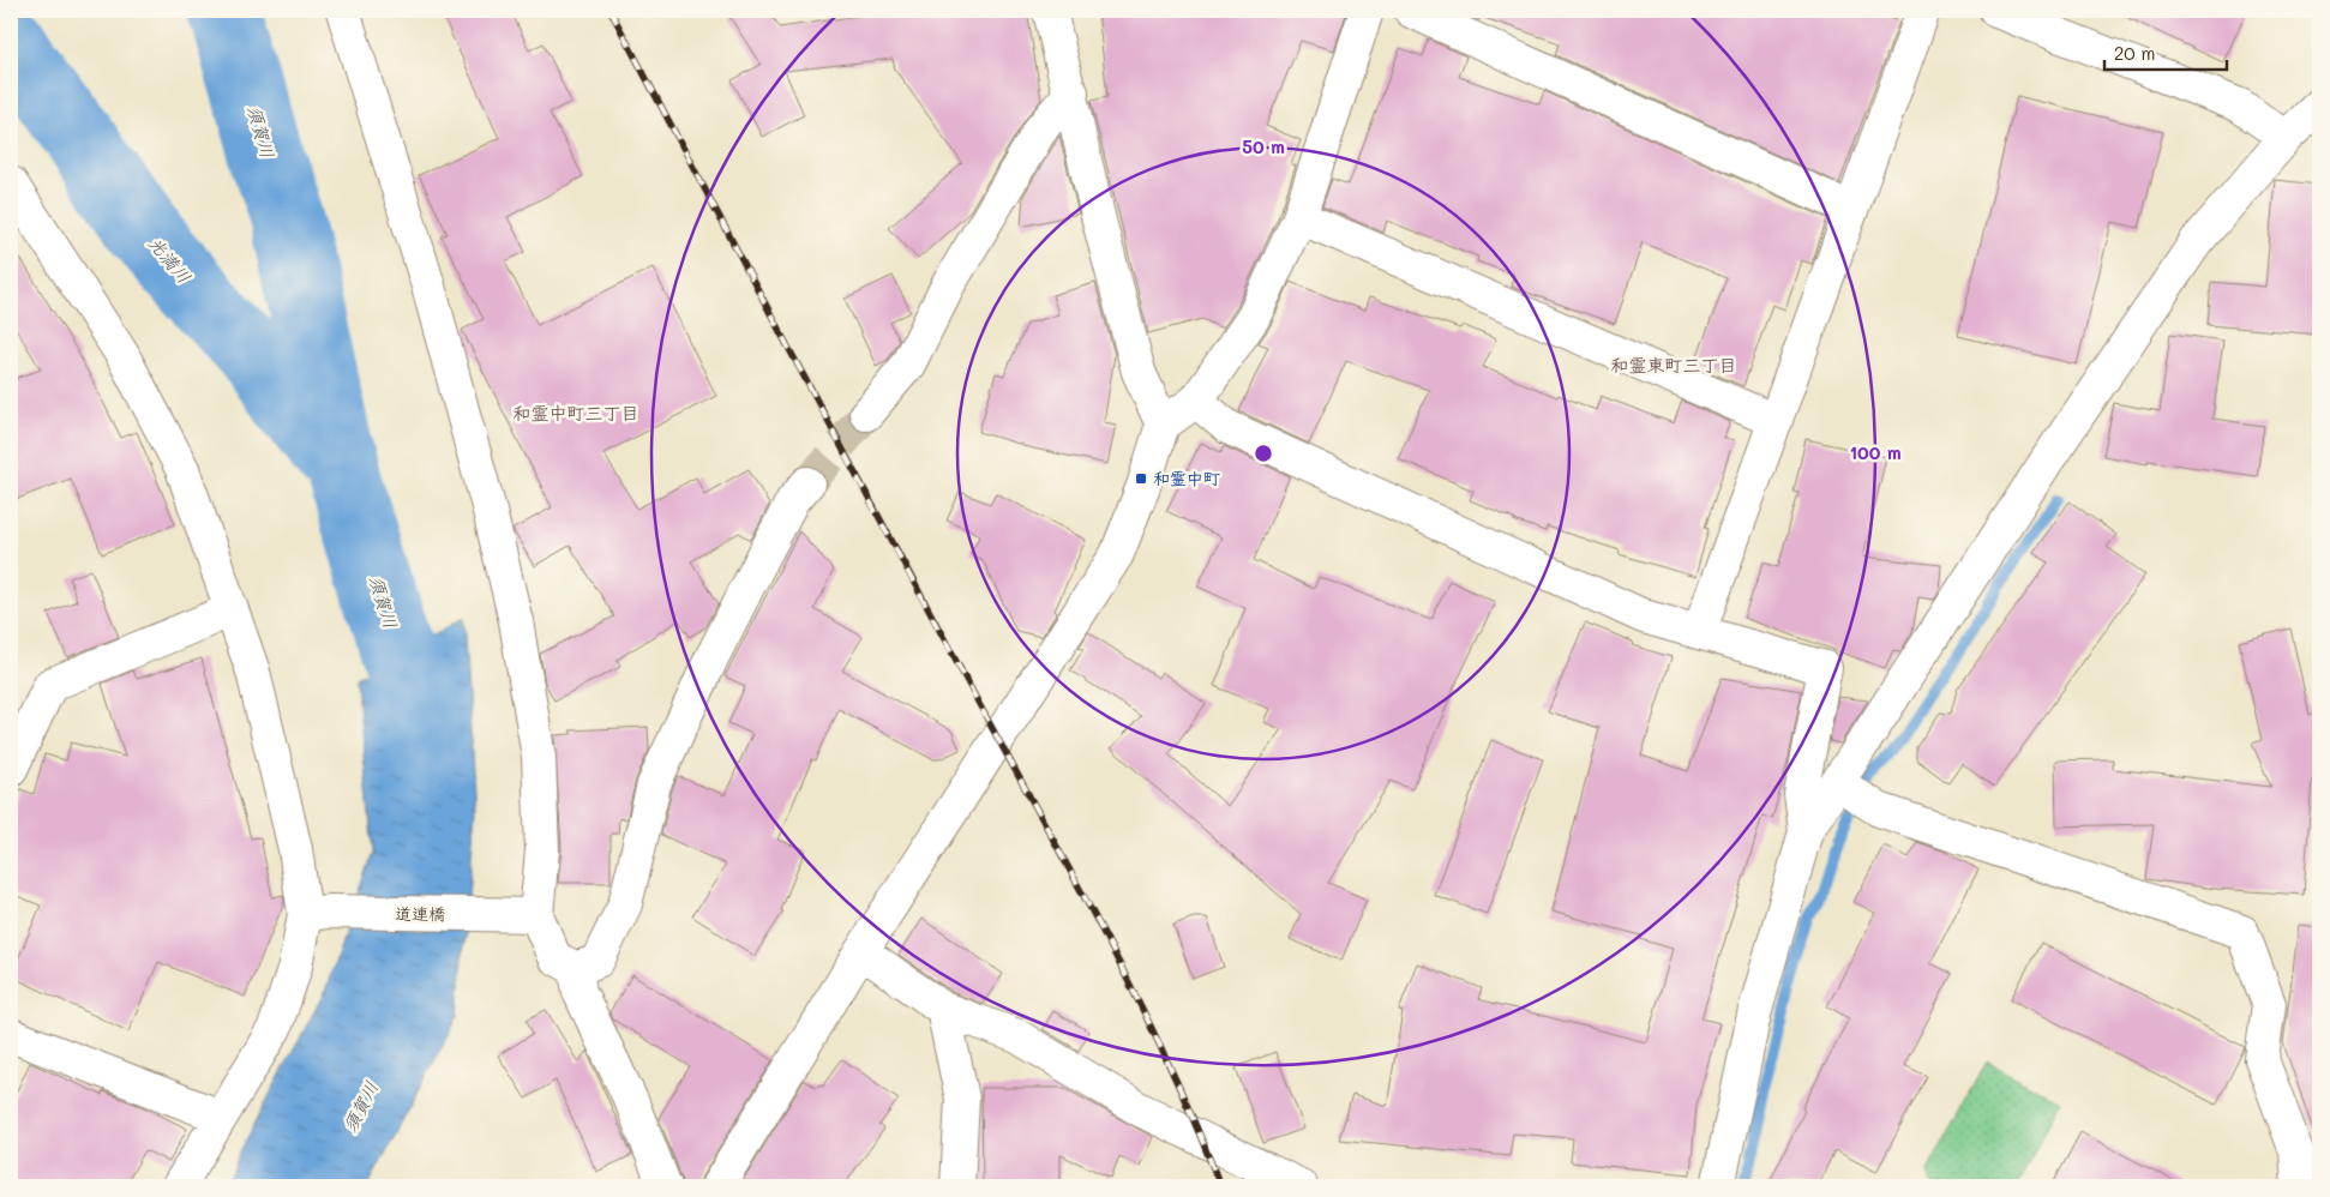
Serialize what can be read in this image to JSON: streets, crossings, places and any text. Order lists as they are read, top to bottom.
{
  "streets": {
    "street": ["道連橋"]
  },
  "districts": ["和霊東町三丁目", "和霊中町三丁目"],
  "water": ["須賀川", "光満川"],
  "places": {
    "transit": ["和霊中町"]
  },
  "scale_bar": "20 m",
  "rings": ["50 m", "100 m"]
}
